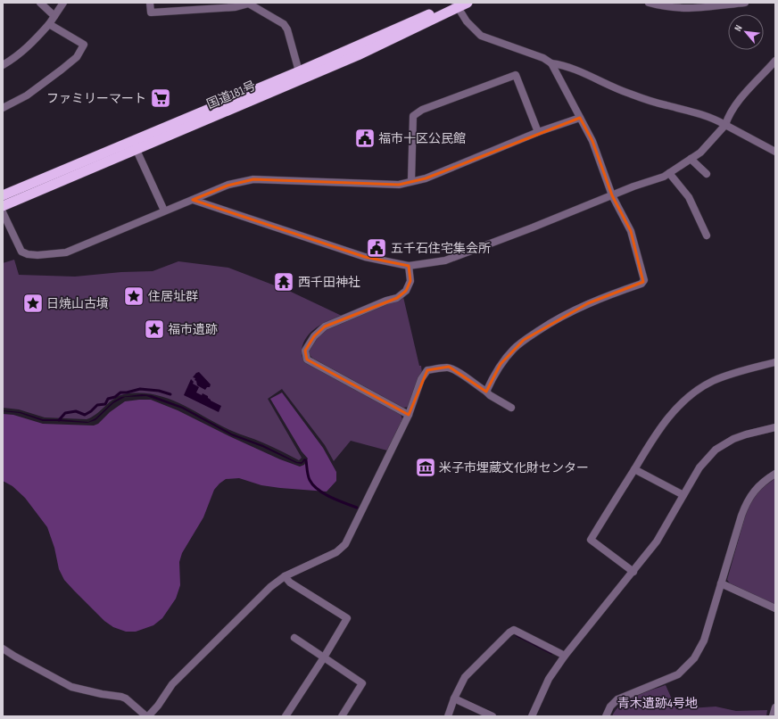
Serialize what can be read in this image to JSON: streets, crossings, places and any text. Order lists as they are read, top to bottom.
{
  "streets": {
    "highway": ["国道181号"]
  },
  "parks": ["青木遺跡4号地"],
  "places": {
    "supermarket": ["ファミリーマート"],
    "public building": ["福市十区公民館", "五千石住宅集会所"],
    "temple": ["西千田神社"],
    "place": ["住居址群", "日焼山古墳", "福市遺跡"],
    "museum": ["米子市埋蔵文化財センター"]
  },
  "north": "top left"
}
